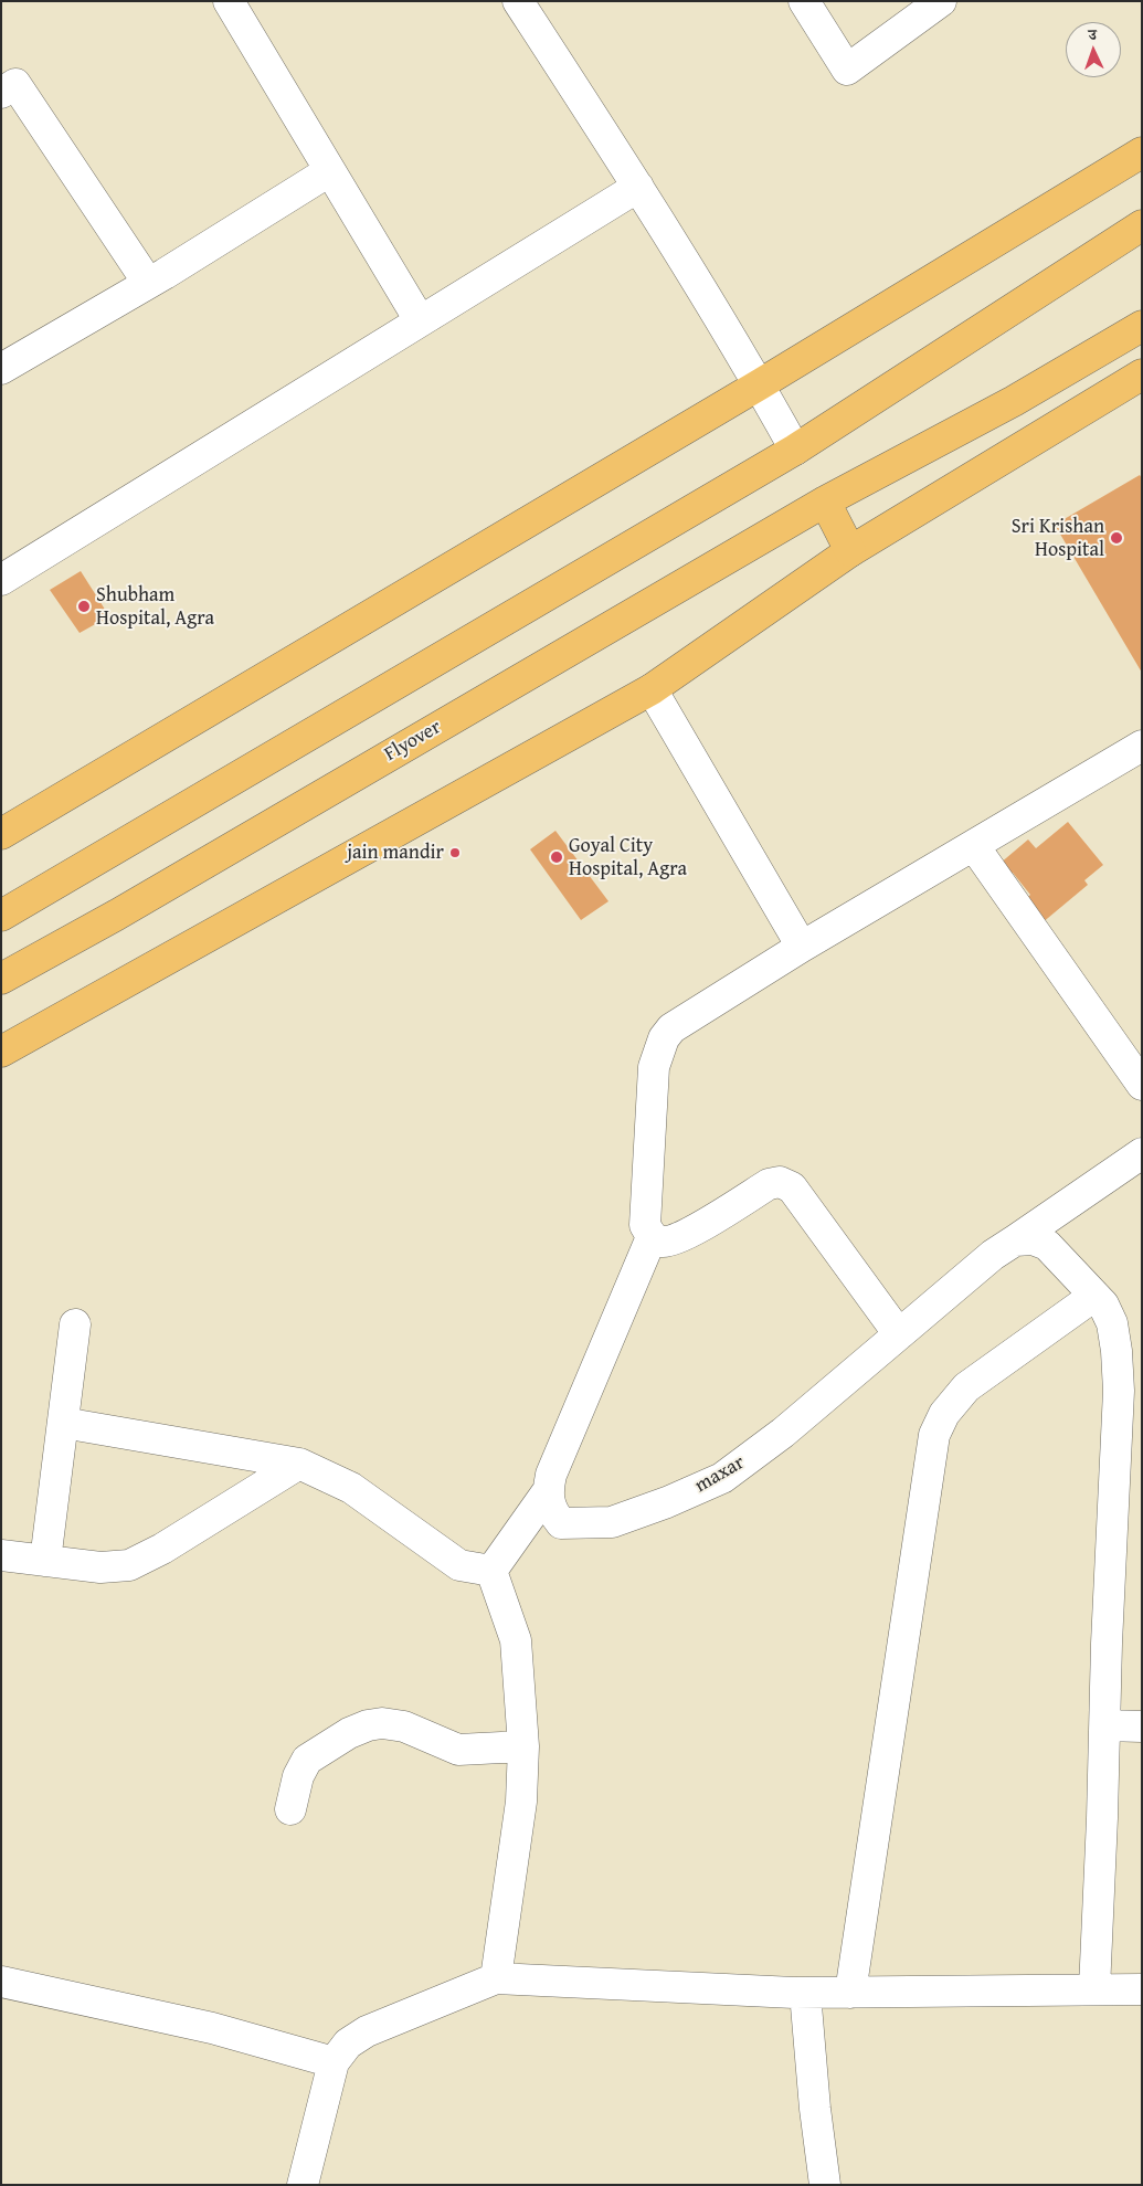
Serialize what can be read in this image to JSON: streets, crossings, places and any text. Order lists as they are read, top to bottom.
{
  "streets": {
    "main road": ["Flyover"],
    "street": ["maxar"]
  },
  "places": [
    "Sri Krishan Hospital",
    "Shubham Hospital, Agra",
    "jain mandir",
    "Goyal City Hospital, Agra"
  ],
  "north": "top"
}
